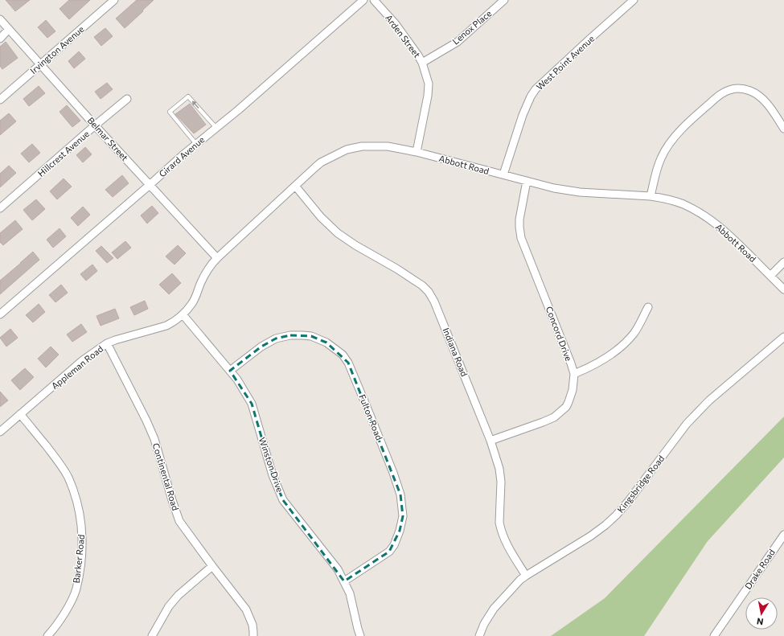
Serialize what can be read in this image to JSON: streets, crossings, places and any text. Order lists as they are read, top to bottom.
{
  "streets": {
    "street": [
      "Lenox Place",
      "Arden Street",
      "Irvington Avenue",
      "West Point Avenue",
      "Belmar Street",
      "Hillcrest Avenue",
      "Girard Avenue",
      "Abbott Road",
      "Concord Drive",
      "Indiana Road",
      "Appleman Road",
      "Fulton Road",
      "Winston Drive",
      "Continental Road",
      "Kingsbridge Road",
      "Barker Road",
      "Drake Road"
    ]
  },
  "crossings": [
    ["Lenox Place", "Arden Street"],
    ["Arden Street", "Abbott Road"],
    ["Irvington Avenue", "Belmar Street"],
    ["West Point Avenue", "Abbott Road"],
    ["Belmar Street", "Hillcrest Avenue"],
    ["Belmar Street", "Girard Avenue"],
    ["Belmar Street", "Abbott Road"],
    ["Abbott Road", "Concord Drive"],
    ["Abbott Road", "Indiana Road"],
    ["Abbott Road", "Appleman Road"],
    ["Abbott Road", "Winston Drive"],
    ["Concord Drive", "Indiana Road"],
    ["Indiana Road", "Kingsbridge Road"],
    ["Appleman Road", "Winston Drive"],
    ["Appleman Road", "Continental Road"],
    ["Appleman Road", "Barker Road"],
    ["Fulton Road", "Winston Drive"]
  ],
  "north": "bottom"
}
